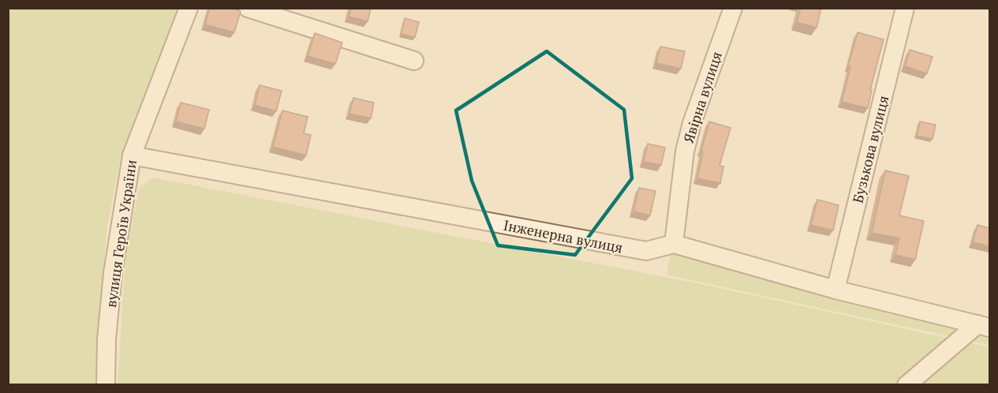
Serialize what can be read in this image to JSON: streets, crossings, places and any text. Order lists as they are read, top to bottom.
{
  "streets": {
    "street": [
      "Явірна вулиця",
      "Бузькова вулиця",
      "вулиця Героїв України",
      "Інженерна вулиця"
    ]
  },
  "crossings": [
    ["Явірна вулиця", "Інженерна вулиця"],
    ["вулиця Героїв України", "Інженерна вулиця"]
  ]
}
